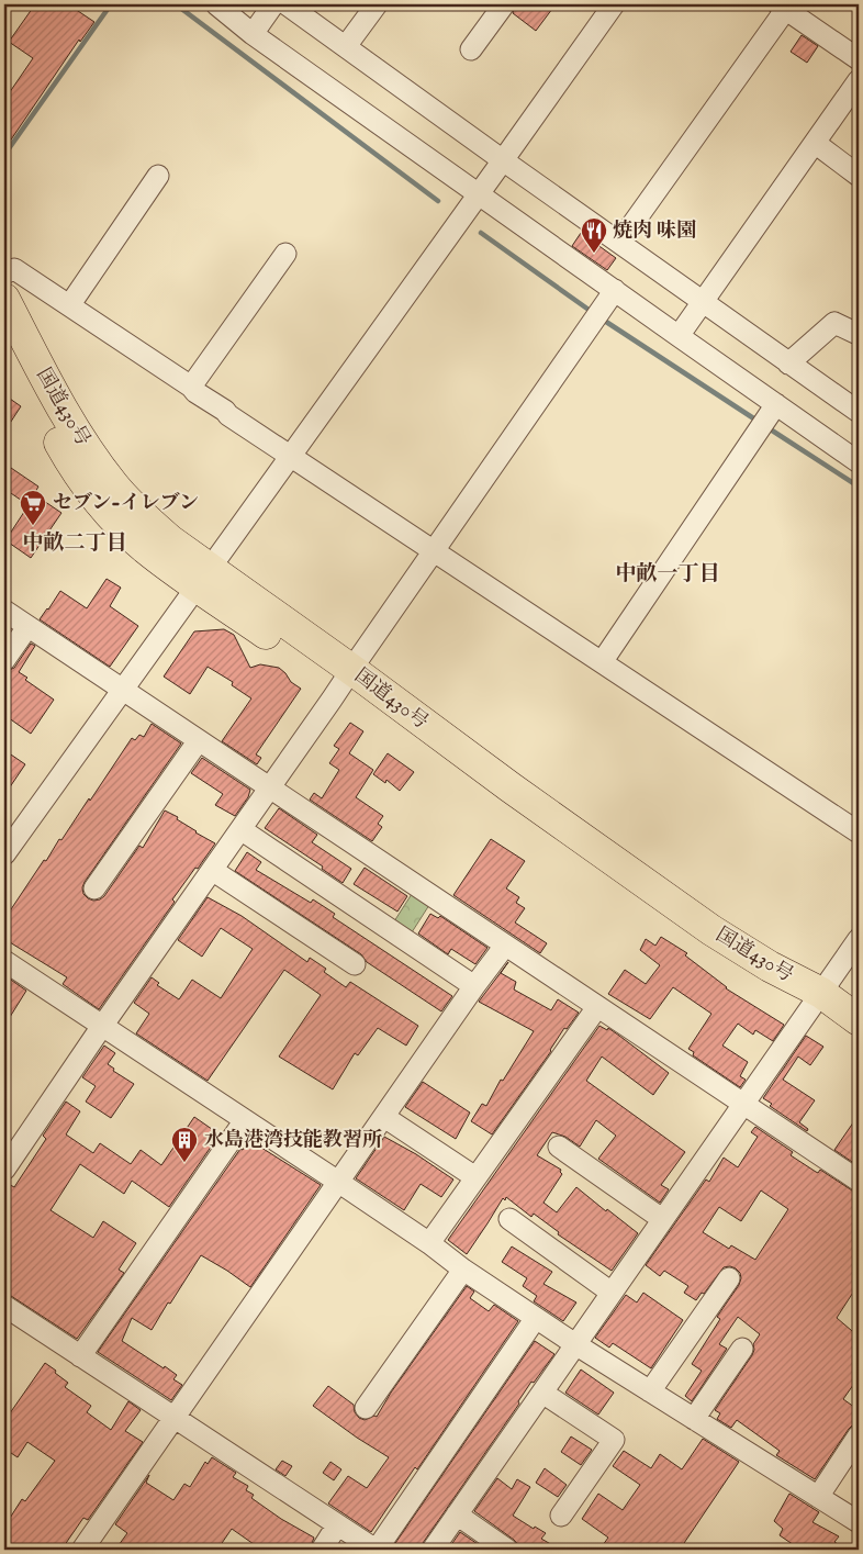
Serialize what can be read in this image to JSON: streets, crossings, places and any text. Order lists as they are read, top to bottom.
{
  "streets": {
    "highway": ["国道430号"]
  },
  "districts": ["中畝二丁目", "中畝一丁目"],
  "places": {
    "restaurant": ["焼肉 味園"],
    "supermarket": ["セブン-イレブン"],
    "building": ["水島港湾技能教習所"]
  }
}
